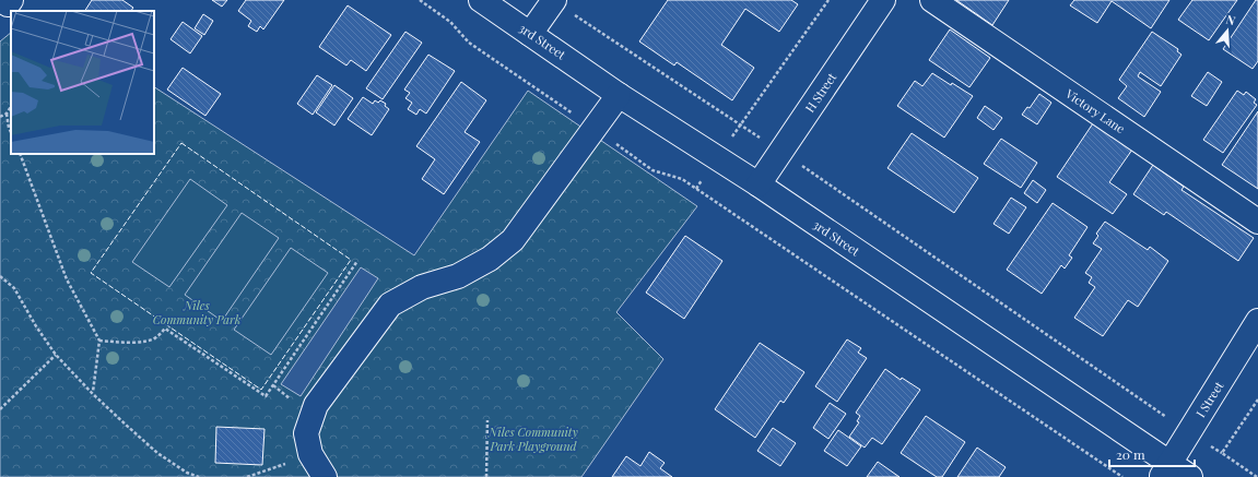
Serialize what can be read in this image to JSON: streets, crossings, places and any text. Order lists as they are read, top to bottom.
{
  "streets": {
    "street": [
      "3rd Street",
      "H Street",
      "Victory Lane",
      "I Street"
    ]
  },
  "crossings": [
    ["3rd Street", "H Street"],
    ["3rd Street", "I Street"]
  ],
  "parks": ["Niles Community Park", "Niles Community Park Playground"],
  "scale_bar": "20 m",
  "north": "top"
}
